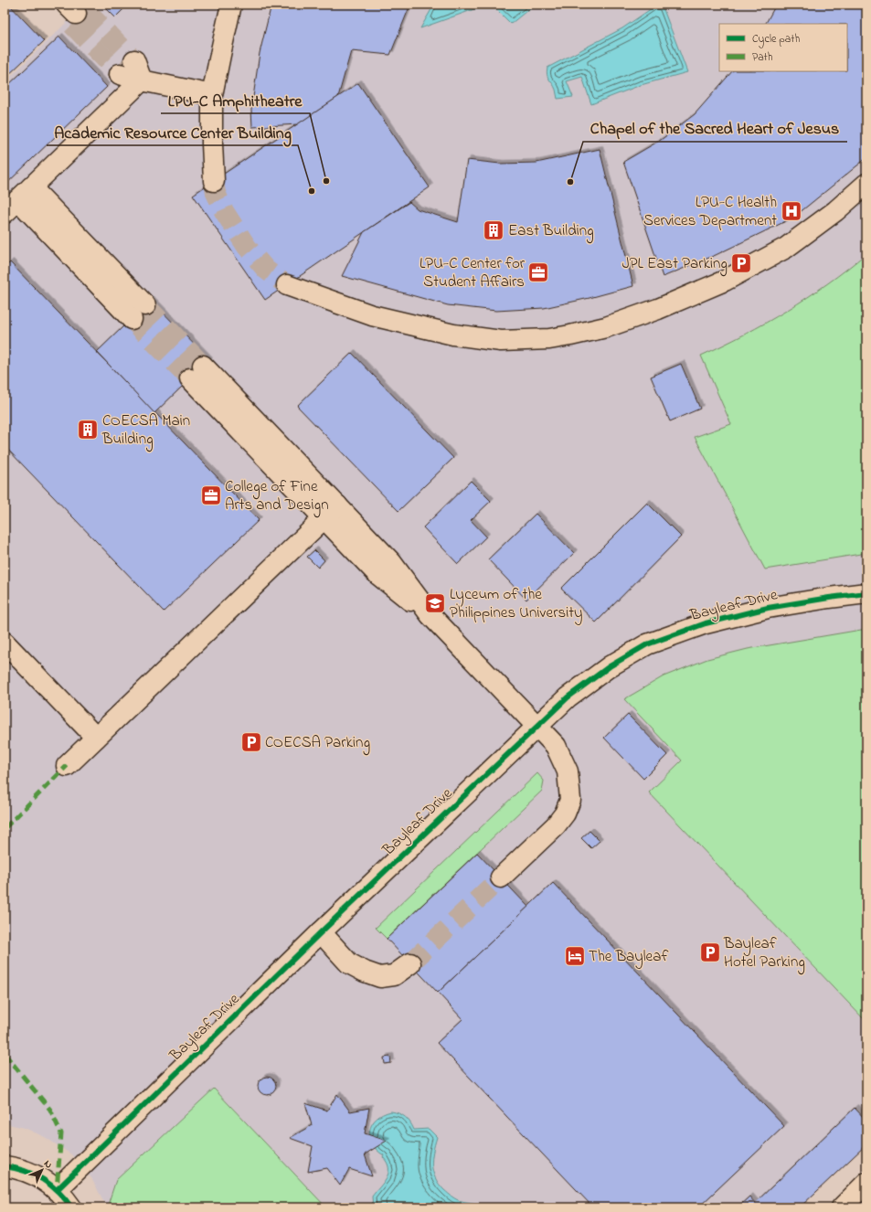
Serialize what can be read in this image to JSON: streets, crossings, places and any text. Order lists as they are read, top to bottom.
{
  "streets": {
    "street": ["Bayleaf Drive"]
  },
  "places": {
    "other": ["LPU-C Amphitheatre", "Chapel of the Sacred Heart of Jesus", "Academic Resource Center Building"],
    "hospital": ["LPU-C Health Services Department"],
    "building": ["East Building", "COECSA Main Building"],
    "parking": ["JPL East Parking", "COECSA Parking", "Bayleaf Hotel Parking"],
    "office": ["LPU-C Center for Student Affairs", "College of Fine Arts and Design"],
    "school or university": ["Lyceum of the Philippines University"],
    "hotel": ["The Bayleaf"]
  },
  "legend": ["Cycle path", "Path"],
  "north": "top right"
}
